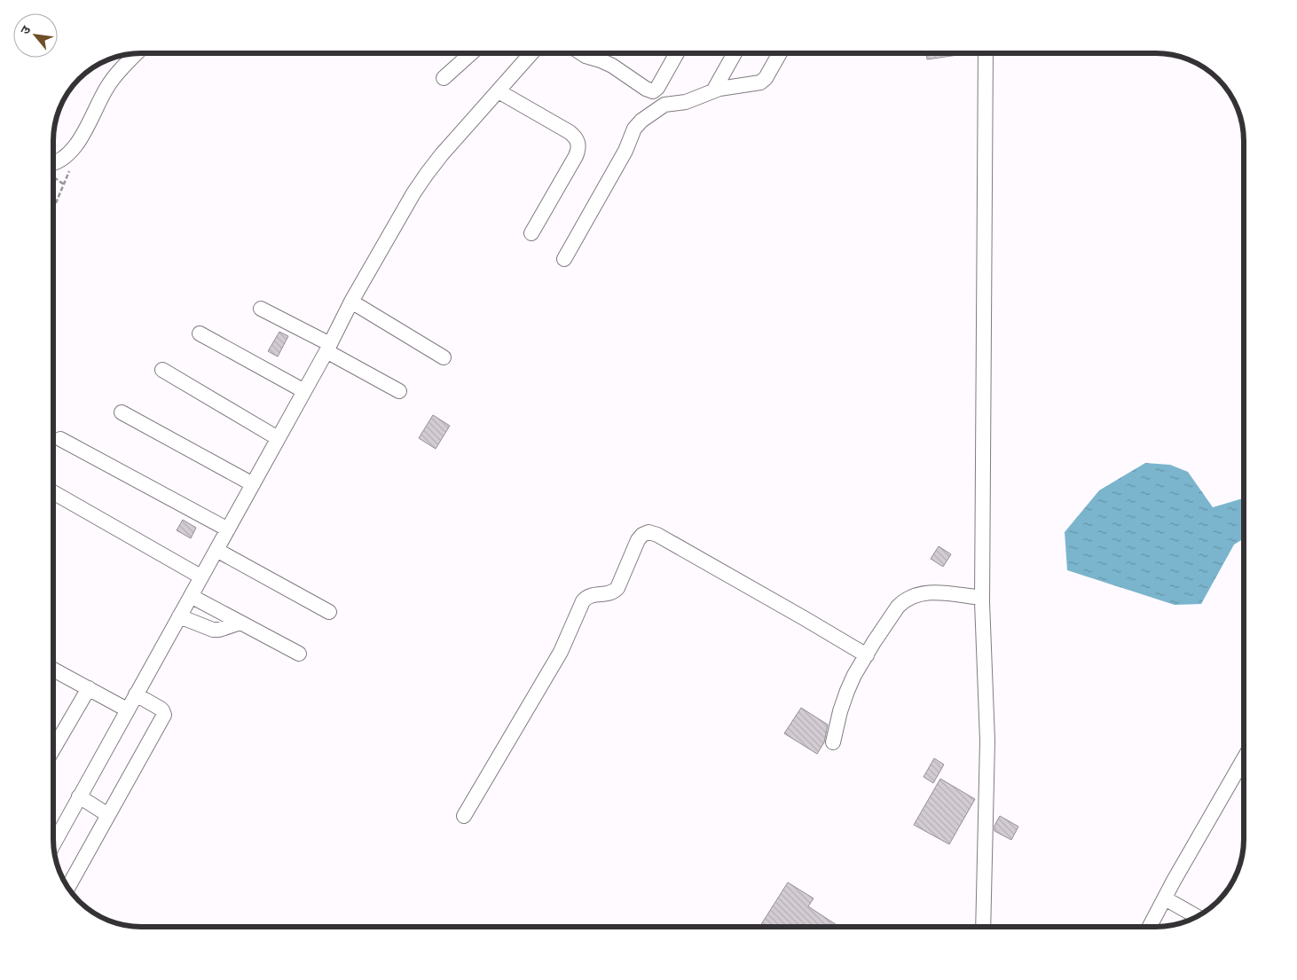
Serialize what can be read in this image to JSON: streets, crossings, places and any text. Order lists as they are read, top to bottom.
{
  "north": "top left"
}
